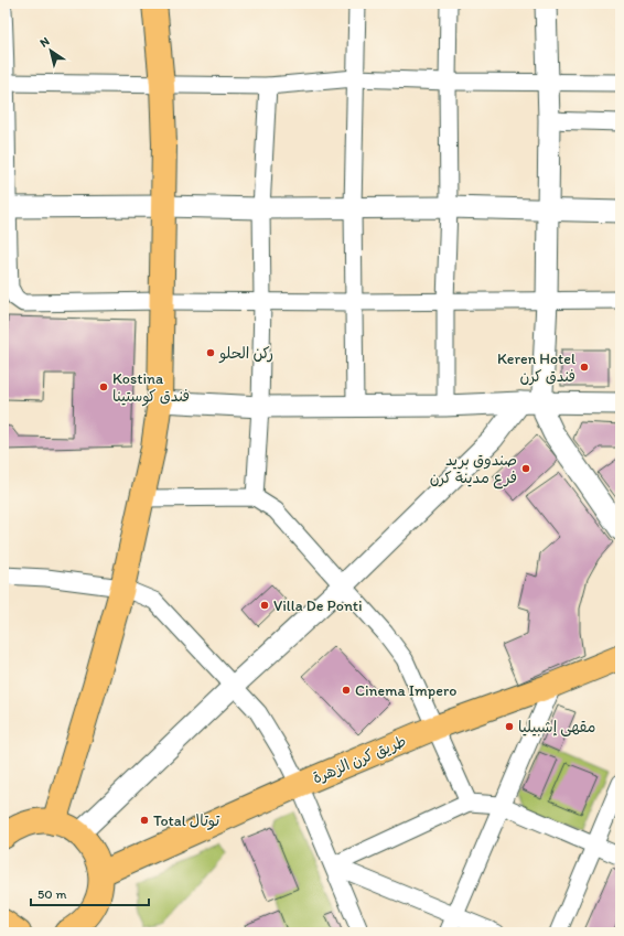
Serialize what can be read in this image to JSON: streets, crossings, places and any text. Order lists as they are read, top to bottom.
{
  "streets": {
    "main road": ["طريق كرن الزهرة"]
  },
  "places": [
    "ركن الحلو",
    "Keren Hotel فندق كرن",
    "Kostina فندق كوستينا",
    "صندوق بريد فرع مدينة كرن",
    "Villa De Ponti",
    "Cinema Impero",
    "مقهى إشبيليا",
    "Total توتال"
  ],
  "scale_bar": "50 m",
  "north": "top left"
}
